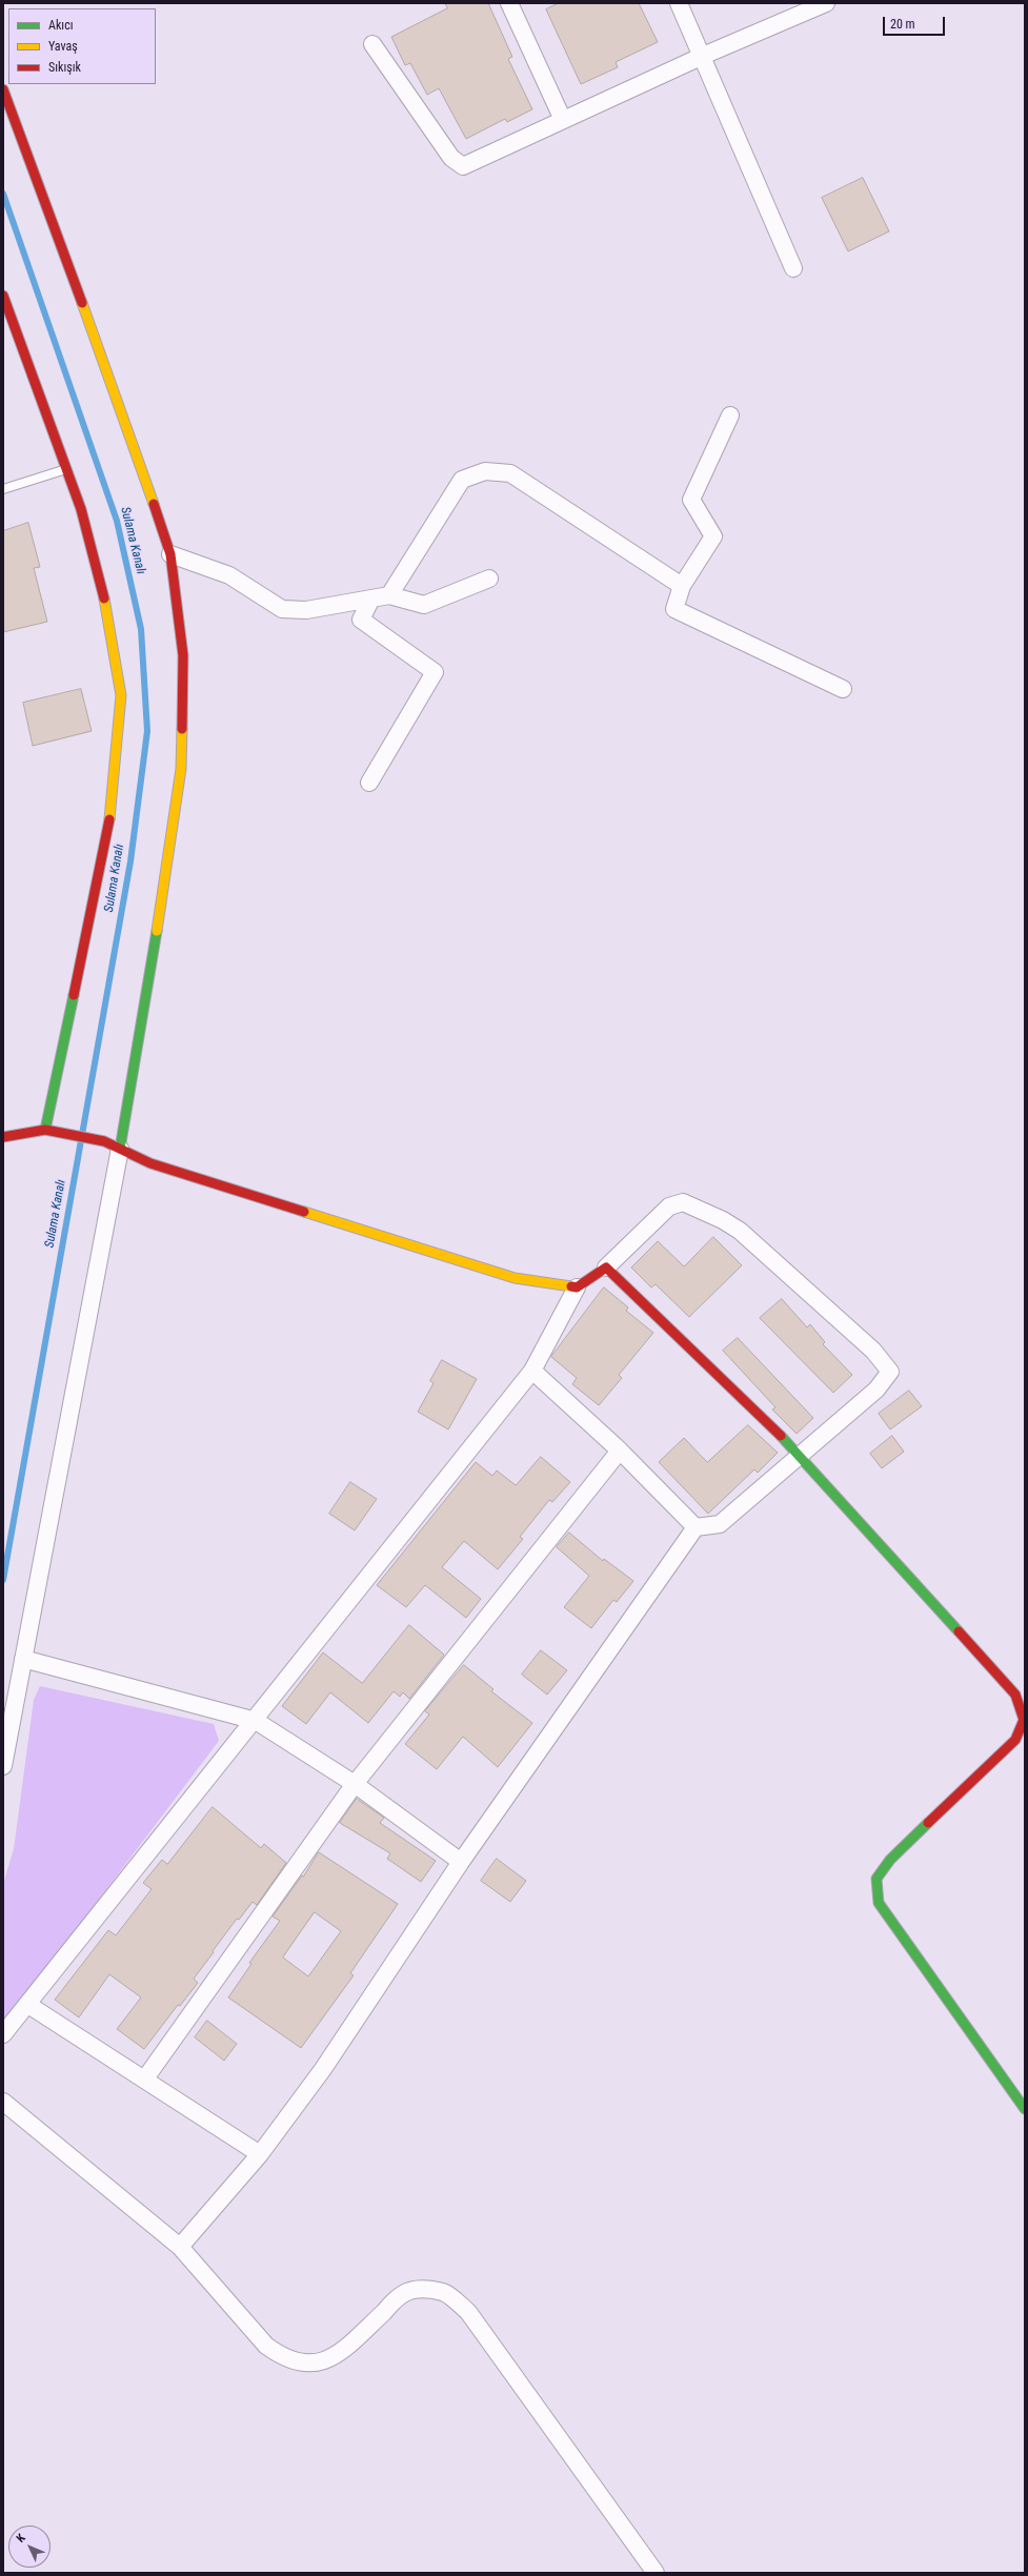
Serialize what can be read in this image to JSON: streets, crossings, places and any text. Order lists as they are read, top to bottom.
{
  "water": ["Sulama Kanalı"],
  "legend": ["Akıcı", "Yavaş", "Sıkışık"],
  "scale_bar": "20 m",
  "north": "top left"
}
